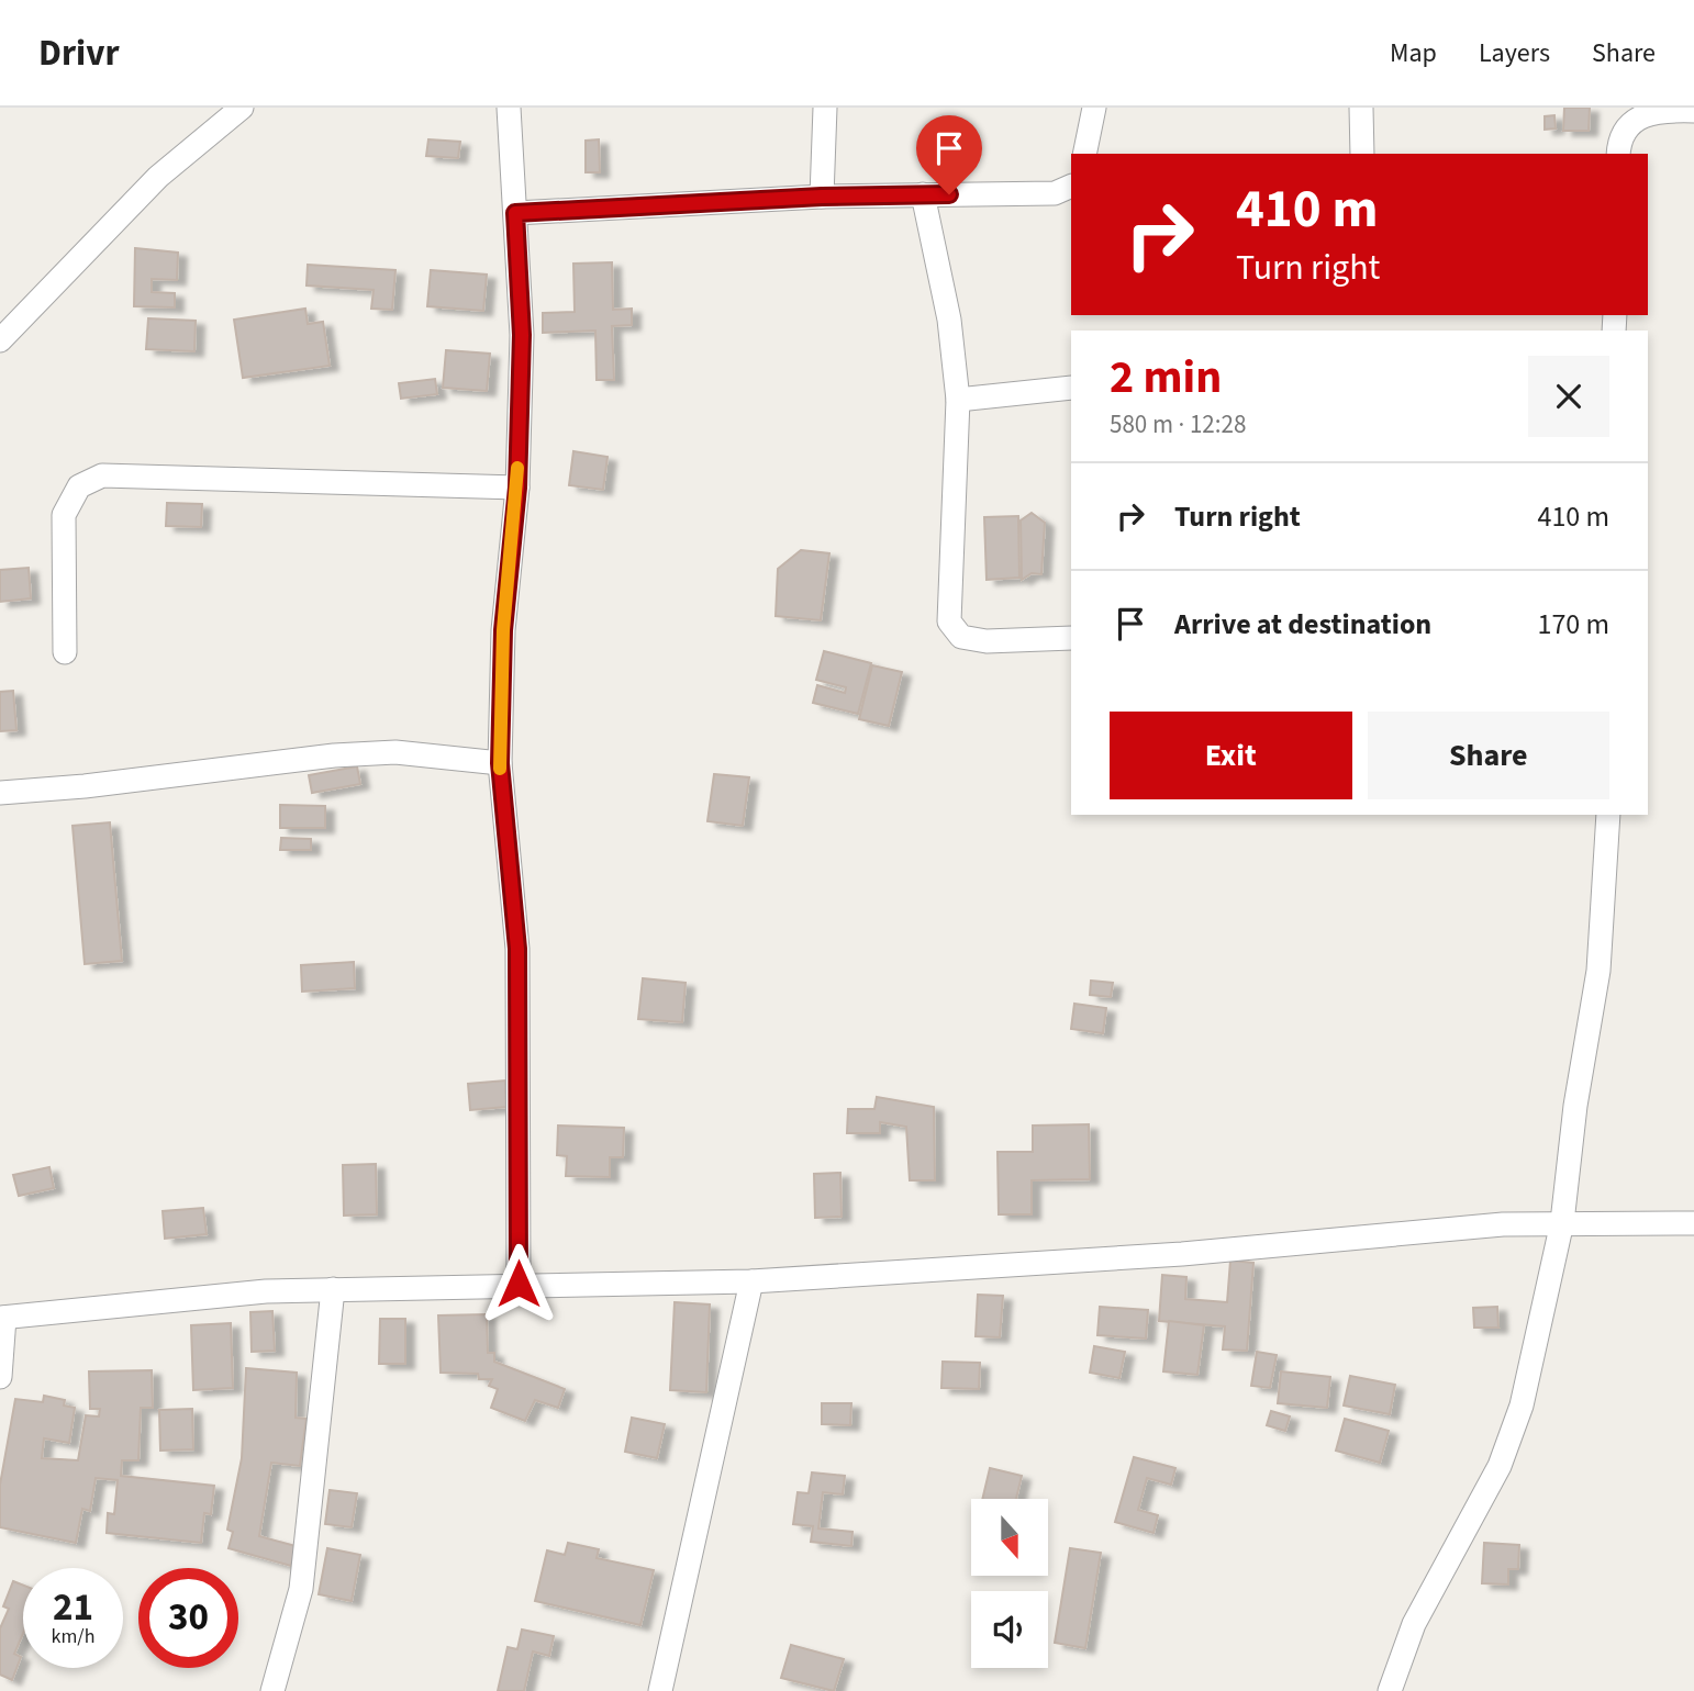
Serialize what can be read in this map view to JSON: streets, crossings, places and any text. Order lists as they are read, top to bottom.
{
  "north": "bottom",
  "page": {
    "header": "Drivr",
    "nav": ["Map", "Layers", "Share"],
    "turn": ["410 m", "Turn right"],
    "heading": ["2 min", "580 m · 12:28"],
    "list": [
      {
        "name": "Turn right",
        "value": "410 m"
      },
      {
        "name": "Arrive at destination",
        "value": "170 m"
      }
    ],
    "buttons": ["Exit", "Share"],
    "speed": "21 km/h",
    "limit": "30"
  }
}
